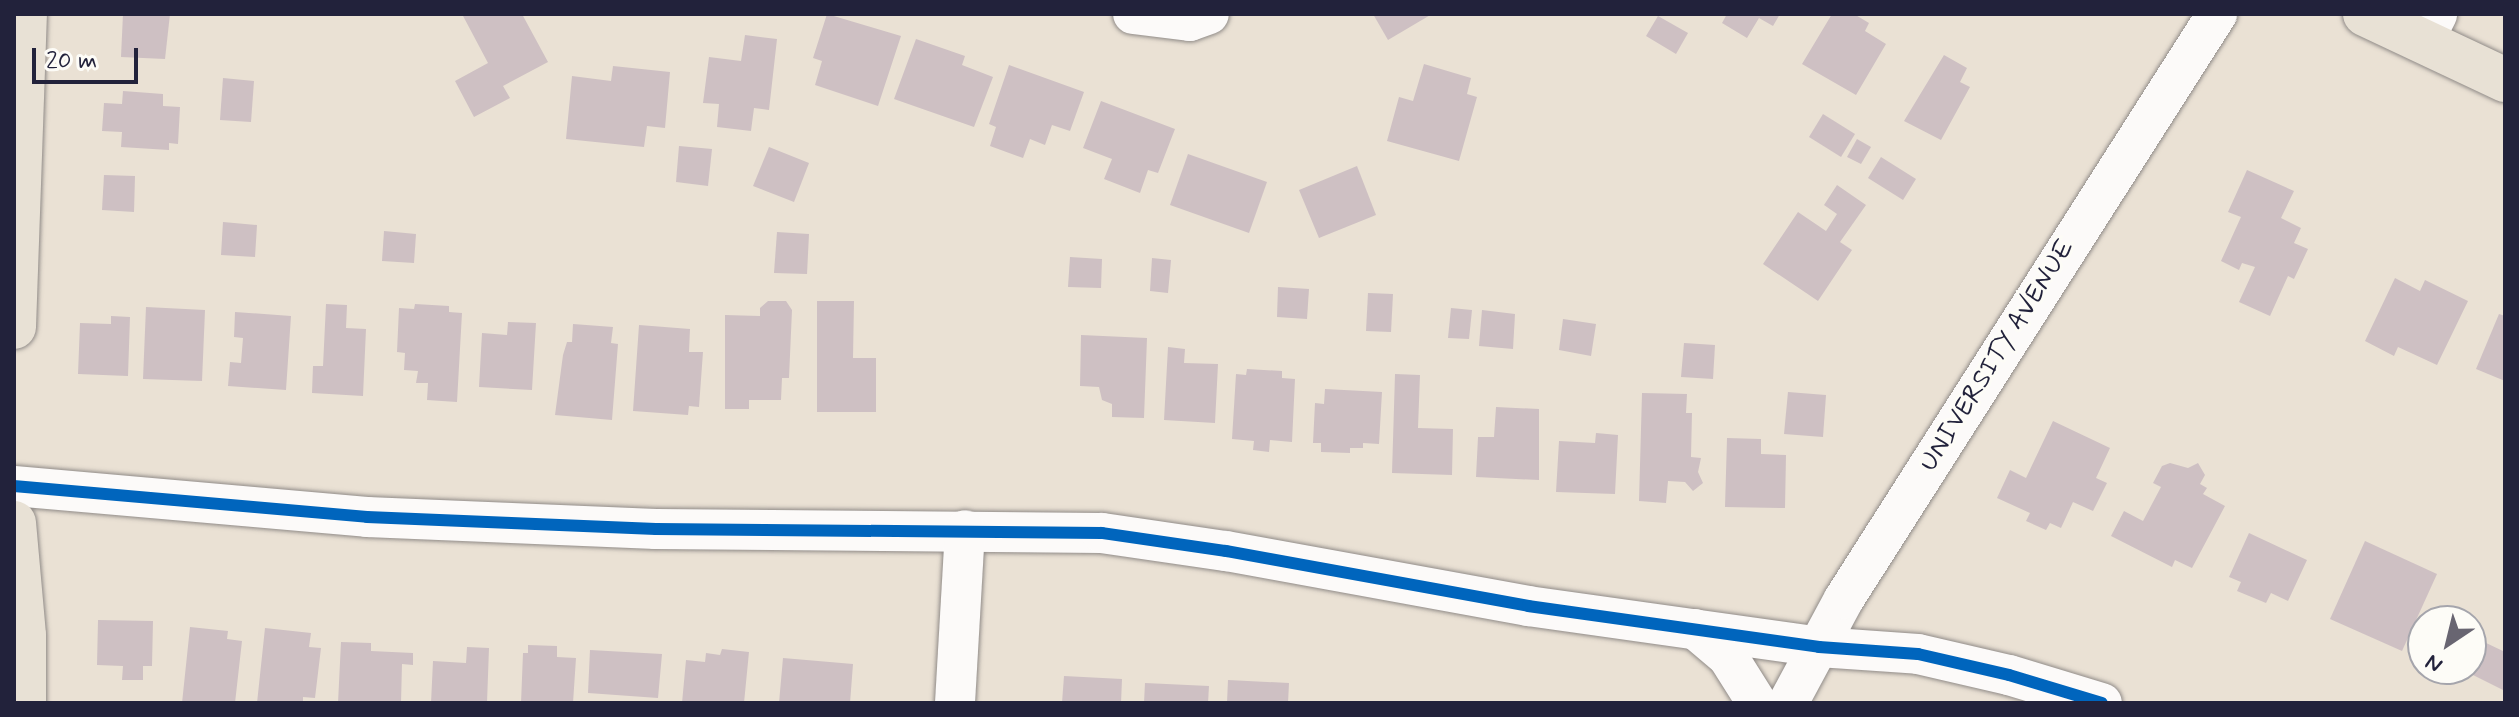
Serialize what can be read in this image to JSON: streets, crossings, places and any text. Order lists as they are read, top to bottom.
{
  "streets": {
    "street": ["UNIVERSITY AVENUE"]
  },
  "scale_bar": "20 m",
  "north": "bottom left"
}
